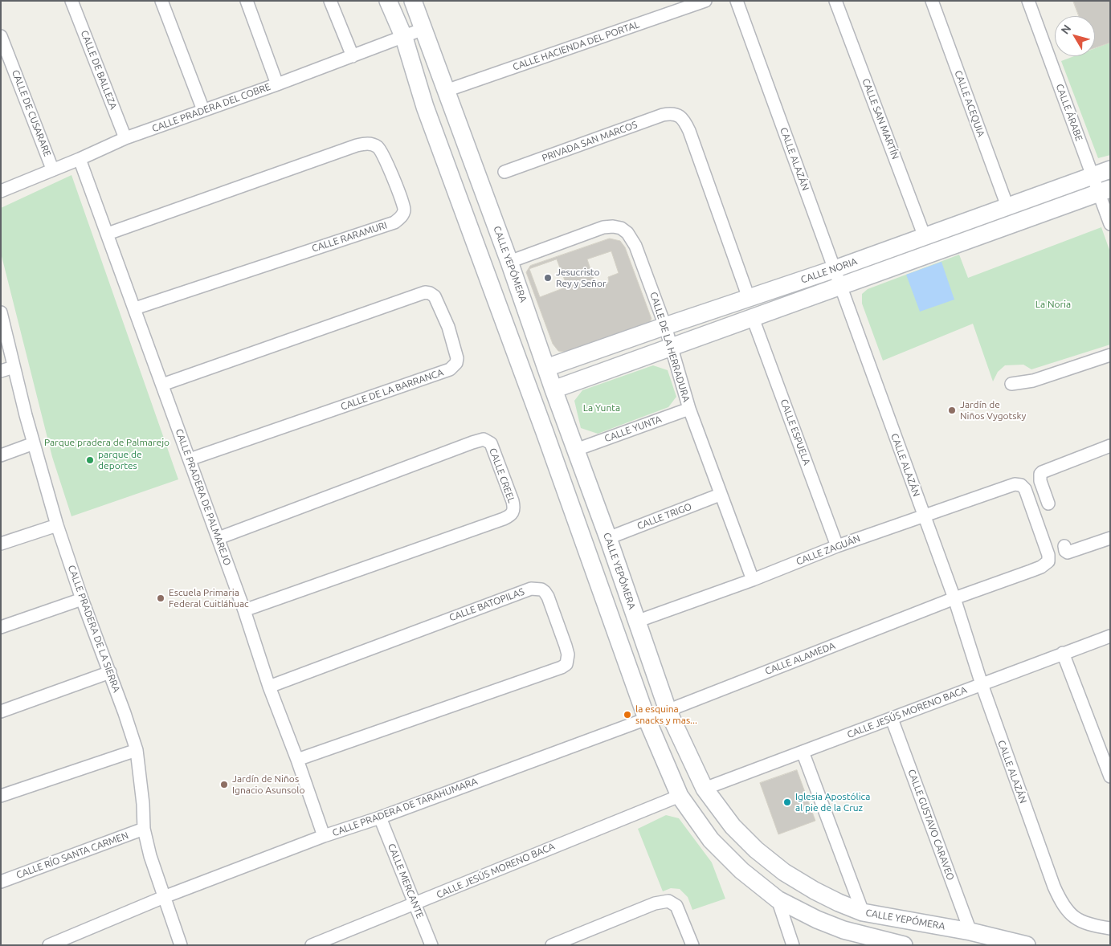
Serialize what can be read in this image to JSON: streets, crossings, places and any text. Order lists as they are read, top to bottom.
{
  "streets": {
    "main road": ["CALLE YEPÓMERA", "CALLE NORIA"],
    "street": [
      "CALLE HACIENDA DEL PORTAL",
      "CALLE DE BALLEZA",
      "CALLE ACEQUIA",
      "CALLE PRADERA DEL COBRE",
      "CALLE ÁRABE",
      "CALLE DE CUSARARE",
      "CALLE SAN MARTÍN",
      "PRIVADA SAN MARCOS",
      "CALLE ALAZÁN",
      "CALLE RARAMURI",
      "CALLE DE LA HERRADURA",
      "CALLE DE LA BARRANCA",
      "CALLE YUNTA",
      "CALLE ESPUELA",
      "CALLE CREEL",
      "CALLE PRADERA DE PALMAREJO",
      "CALLE TRIGO",
      "CALLE ZAGUÁN",
      "CALLE BATOPILAS",
      "CALLE PRADERA DE LA SIERRA",
      "CALLE ALAMEDA",
      "CALLE JESÚS MORENO BACA",
      "CALLE PRADERA DE TARAHUMARA",
      "CALLE GUSTAVO CARAVEO",
      "CALLE RÍO SANTA CARMEN",
      "CALLE MERCANTE"
    ]
  },
  "crossings": [
    ["CALLE HACIENDA DEL PORTAL", "CALLE YEPÓMERA"],
    ["CALLE DE BALLEZA", "CALLE PRADERA DEL COBRE"],
    ["CALLE ACEQUIA", "CALLE NORIA"],
    ["CALLE PRADERA DEL COBRE", "CALLE DE CUSARARE"],
    ["CALLE PRADERA DEL COBRE", "CALLE YEPÓMERA"],
    ["CALLE PRADERA DEL COBRE", "CALLE PRADERA DE PALMAREJO"],
    ["CALLE ÁRABE", "CALLE NORIA"],
    ["CALLE SAN MARTÍN", "CALLE NORIA"],
    ["PRIVADA SAN MARCOS", "CALLE NORIA"],
    ["CALLE ALAZÁN", "CALLE NORIA"],
    ["CALLE ALAZÁN", "CALLE ZAGUÁN"],
    ["CALLE ALAZÁN", "CALLE ALAMEDA"],
    ["CALLE ALAZÁN", "CALLE JESÚS MORENO BACA"],
    ["CALLE RARAMURI", "CALLE PRADERA DE PALMAREJO"],
    ["CALLE YEPÓMERA", "CALLE NORIA"],
    ["CALLE YEPÓMERA", "CALLE DE LA HERRADURA"],
    ["CALLE YEPÓMERA", "CALLE YUNTA"],
    ["CALLE YEPÓMERA", "CALLE TRIGO"],
    ["CALLE YEPÓMERA", "CALLE ZAGUÁN"],
    ["CALLE YEPÓMERA", "CALLE ALAMEDA"],
    ["CALLE YEPÓMERA", "CALLE JESÚS MORENO BACA"],
    ["CALLE YEPÓMERA", "CALLE GUSTAVO CARAVEO"],
    ["CALLE NORIA", "CALLE DE LA HERRADURA"],
    ["CALLE NORIA", "CALLE ESPUELA"],
    ["CALLE DE LA HERRADURA", "CALLE YUNTA"],
    ["CALLE DE LA HERRADURA", "CALLE TRIGO"],
    ["CALLE DE LA HERRADURA", "CALLE ZAGUÁN"],
    ["CALLE DE LA BARRANCA", "CALLE PRADERA DE PALMAREJO"],
    ["CALLE ESPUELA", "CALLE ZAGUÁN"],
    ["CALLE CREEL", "CALLE PRADERA DE PALMAREJO"],
    ["CALLE PRADERA DE PALMAREJO", "CALLE BATOPILAS"],
    ["CALLE PRADERA DE PALMAREJO", "CALLE PRADERA DE TARAHUMARA"],
    ["CALLE ZAGUÁN", "CALLE ALAMEDA"],
    ["CALLE PRADERA DE LA SIERRA", "CALLE PRADERA DE TARAHUMARA"],
    ["CALLE PRADERA DE LA SIERRA", "CALLE RÍO SANTA CARMEN"],
    ["CALLE ALAMEDA", "CALLE PRADERA DE TARAHUMARA"],
    ["CALLE JESÚS MORENO BACA", "CALLE GUSTAVO CARAVEO"],
    ["CALLE JESÚS MORENO BACA", "CALLE MERCANTE"],
    ["CALLE PRADERA DE TARAHUMARA", "CALLE MERCANTE"]
  ],
  "parks": ["La Noria", "La Yunta", "Parque pradera de Palmarejo"],
  "places": [
    "Jesucristo Rey y Señor",
    "Jardín de Niños Vygotsky",
    "parque de deportes",
    "Escuela Primaria Federal Cuitláhuac",
    "la esquina snacks y mas...",
    "Jardín de Niños Ignacio Asunsolo",
    "Iglesia Apostólica al pie de la Cruz"
  ],
  "north": "top left"
}
